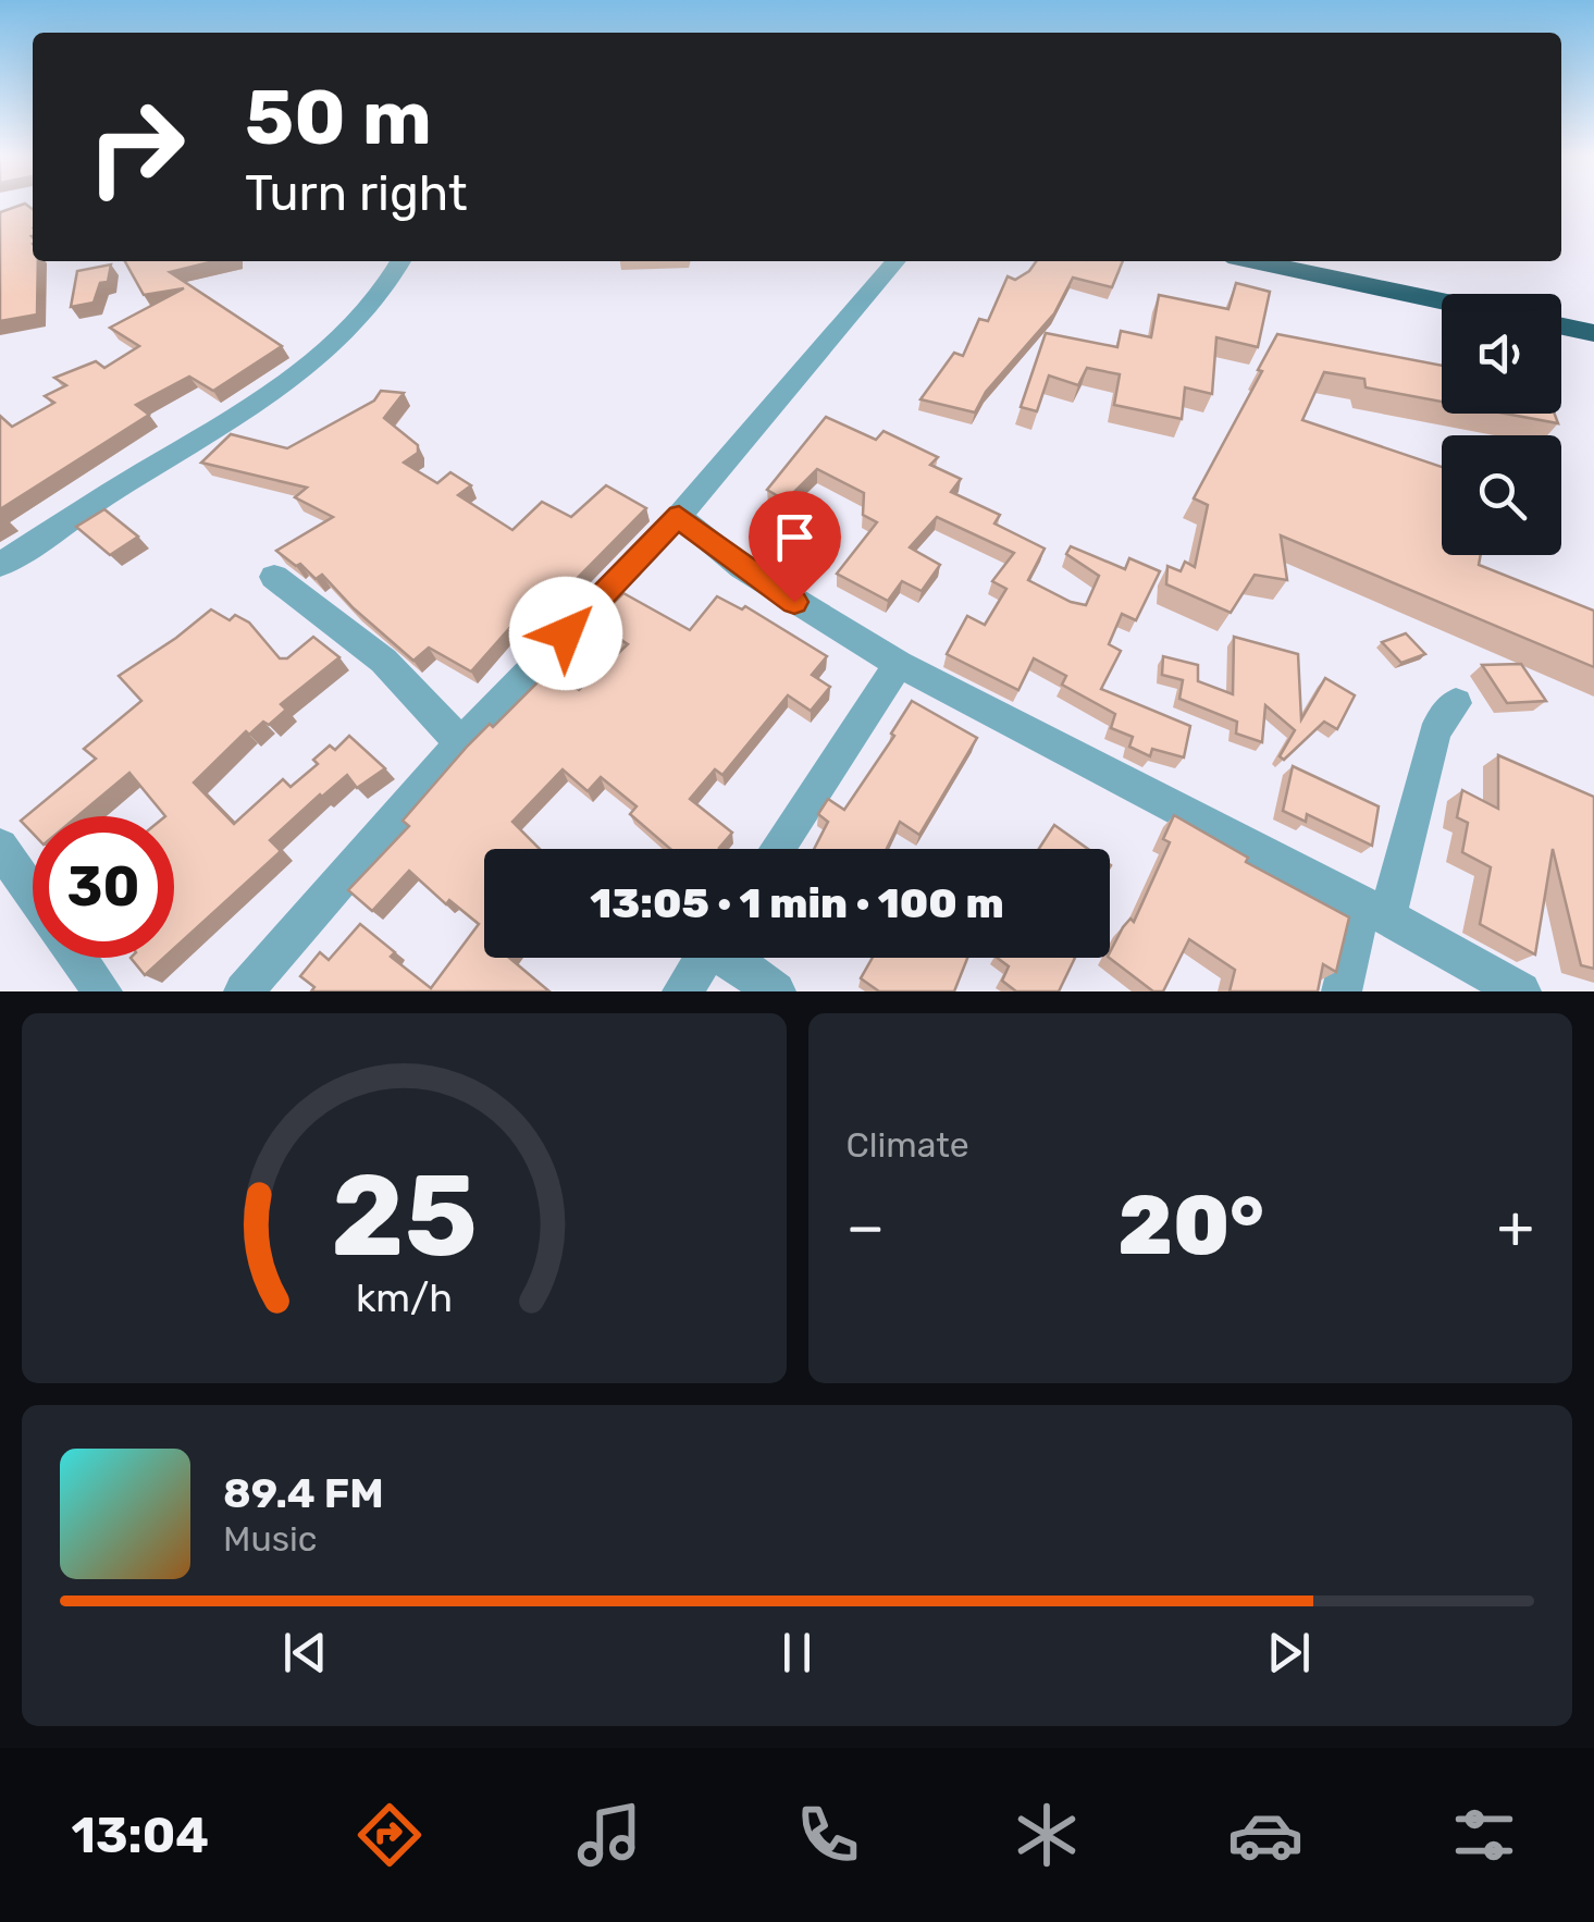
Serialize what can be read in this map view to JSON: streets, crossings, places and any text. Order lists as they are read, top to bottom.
{
  "page": {
    "turn": ["50 m", "Turn right"],
    "limit": "30",
    "trip": "13:05 · 1 min · 100 m",
    "tile": "Climate",
    "heat": ["−", "20°", "+"],
    "song": ["89.4 FM", "Music"],
    "tabs": "13:04",
    "gauge": ["25", "km/h"]
  }
}
